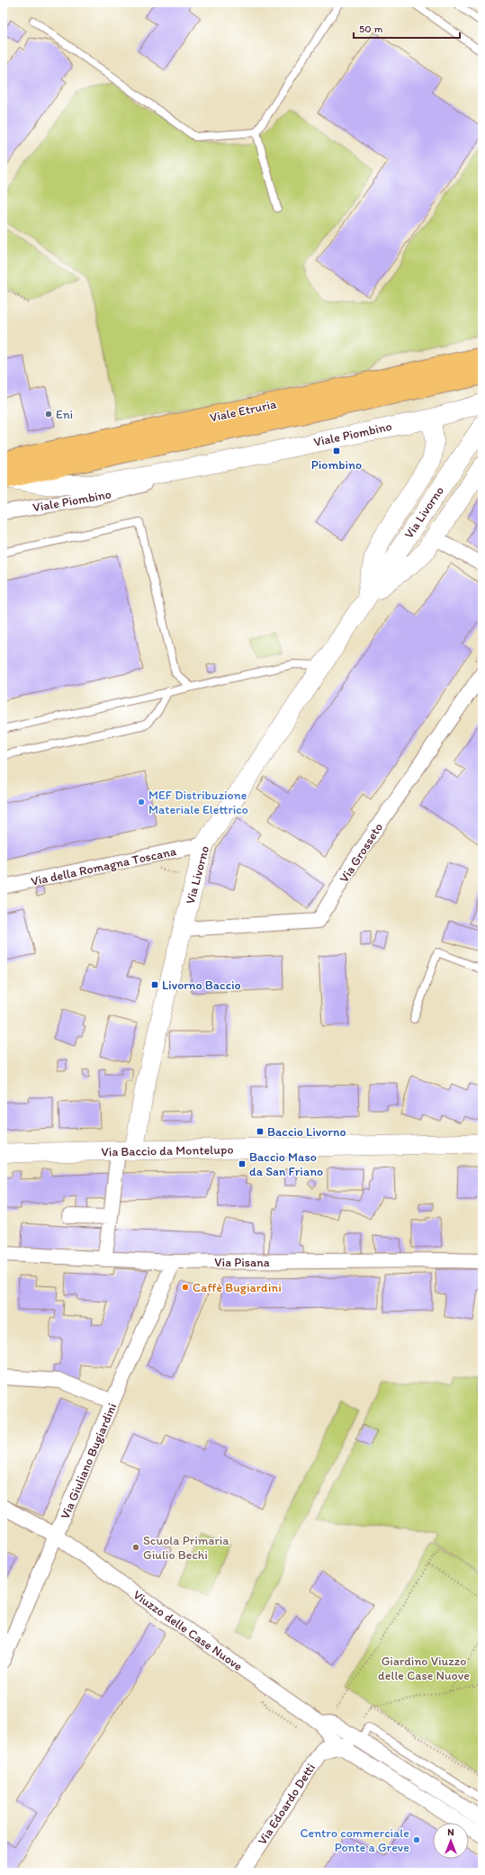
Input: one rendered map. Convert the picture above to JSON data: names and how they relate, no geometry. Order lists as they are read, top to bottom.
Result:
{
  "streets": {
    "main road": ["Viale Etruria"],
    "street": [
      "Viale Piombino",
      "Via Livorno",
      "Via Grosseto",
      "Via della Romagna Toscana",
      "Via Baccio da Montelupo",
      "Via Pisana",
      "Via Giuliano Bugiardini",
      "Viuzzo delle Case Nuove",
      "Via Edoardo Detti"
    ]
  },
  "crossings": [
    ["Viale Etruria", "Viale Piombino"],
    ["Viale Piombino", "Via Livorno"],
    ["Via Livorno", "Via Grosseto"],
    ["Via Livorno", "Via della Romagna Toscana"],
    ["Via Livorno", "Via Baccio da Montelupo"],
    ["Via Pisana", "Via Giuliano Bugiardini"],
    ["Via Giuliano Bugiardini", "Viuzzo delle Case Nuove"],
    ["Viuzzo delle Case Nuove", "Via Edoardo Detti"]
  ],
  "parks": ["Giardino Viuzzo delle Case Nuove"],
  "places": {
    "other": [
      "Eni",
      "MEF Distribuzione Materiale Elettrico",
      "Caffè Bugiardini",
      "Scuola Primaria Giulio Bechi",
      "Centro commerciale Ponte a Greve"
    ],
    "transit": [
      "Piombino",
      "Livorno Baccio",
      "Baccio Livorno",
      "Baccio Maso da San Friano"
    ]
  },
  "scale_bar": "50 m",
  "north": "top"
}
